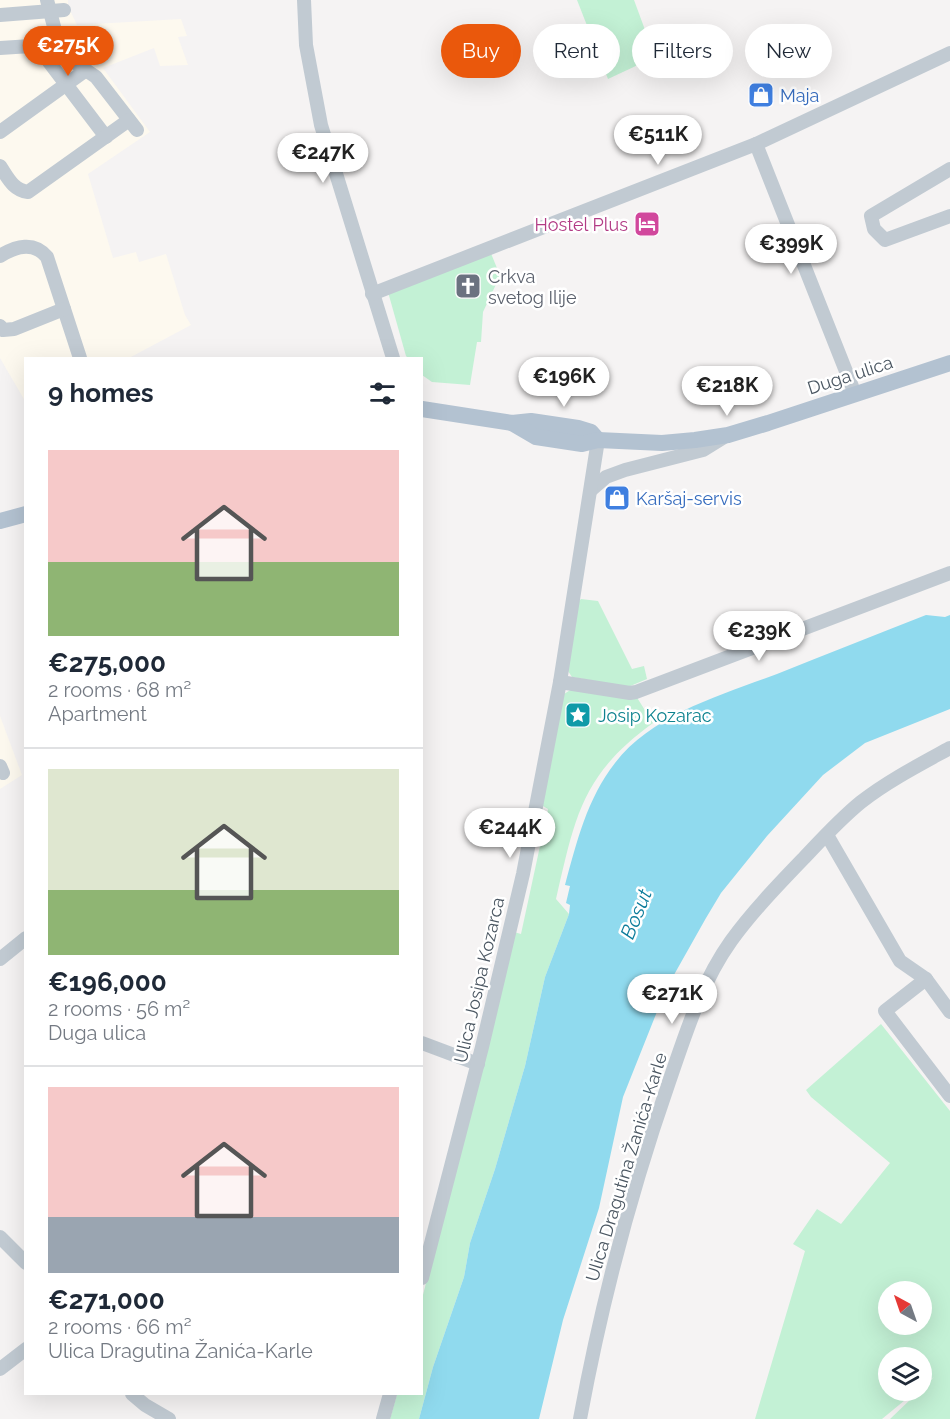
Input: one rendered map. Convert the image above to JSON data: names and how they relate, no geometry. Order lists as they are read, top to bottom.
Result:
{
  "streets": {
    "main road": ["Duga ulica"],
    "street": ["Ulica Josipa Kozarca", "Ulica Dragutina Žanića-Karle"]
  },
  "crossings": [
    ["Duga ulica", "Ulica Josipa Kozarca"]
  ],
  "water": ["Bosut"],
  "places": {
    "shop": ["Maja", "Karšaj-servis"],
    "hotel": ["Hostel Plus"],
    "church": ["Crkva svetog Ilije"],
    "place": ["Josip Kozarac"]
  },
  "north": "top left",
  "page": {
    "chip": [
      "Buy",
      "Rent",
      "Filters",
      "New"
    ],
    "price": [
      "€275K",
      "€511K",
      "€247K",
      "€399K",
      "€196K",
      "€218K",
      "€239K",
      "€244K",
      "€271K"
    ],
    "heading": "9 homes",
    "list": [
      {
        "name": "€275,000",
        "note": "2 rooms · 68 m² · Apartment"
      },
      {
        "name": "€196,000",
        "note": "2 rooms · 56 m² · Duga ulica"
      },
      {
        "name": "€271,000",
        "note": "2 rooms · 66 m² · Ulica Dragutina Žanića-Karle"
      }
    ]
  }
}
